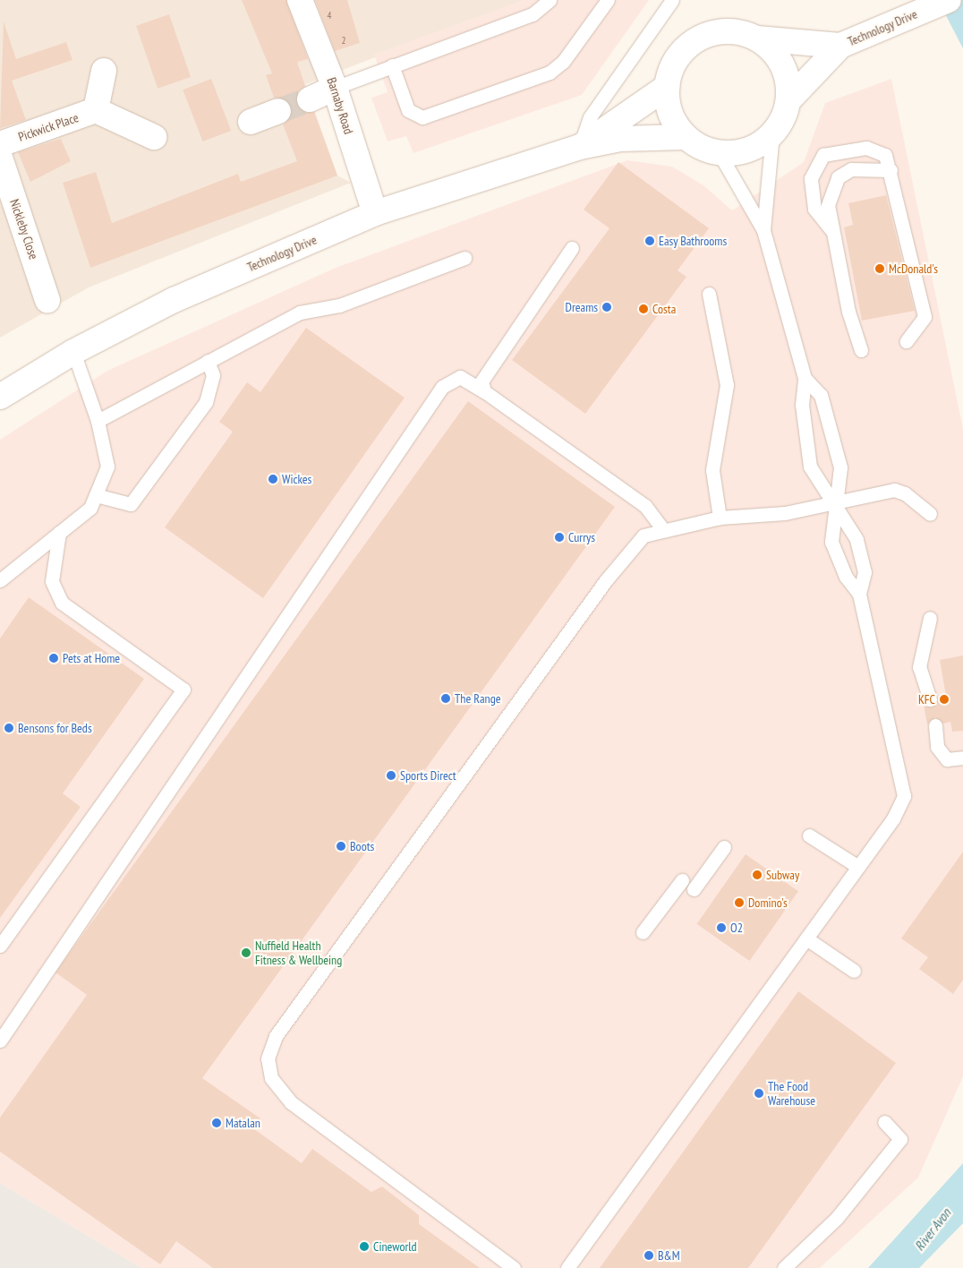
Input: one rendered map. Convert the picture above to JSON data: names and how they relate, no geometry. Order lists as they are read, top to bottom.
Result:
{
  "streets": {
    "street": [
      "Technology Drive",
      "Barnaby Road",
      "Pickwick Place",
      "Nickleby Close"
    ]
  },
  "crossings": [
    ["Technology Drive", "Barnaby Road"]
  ],
  "water": ["River Avon"],
  "places": [
    "Easy Bathrooms",
    "McDonald's",
    "Dreams",
    "Costa",
    "Wickes",
    "Currys",
    "Pets at Home",
    "The Range",
    "KFC",
    "Bensons for Beds",
    "Sports Direct",
    "Boots",
    "Subway",
    "Domino's",
    "O2",
    "Nuffield Health Fitness & Wellbeing",
    "The Food Warehouse",
    "Matalan",
    "Cineworld",
    "B&M"
  ],
  "house_numbers": ["4", "2"]
}
